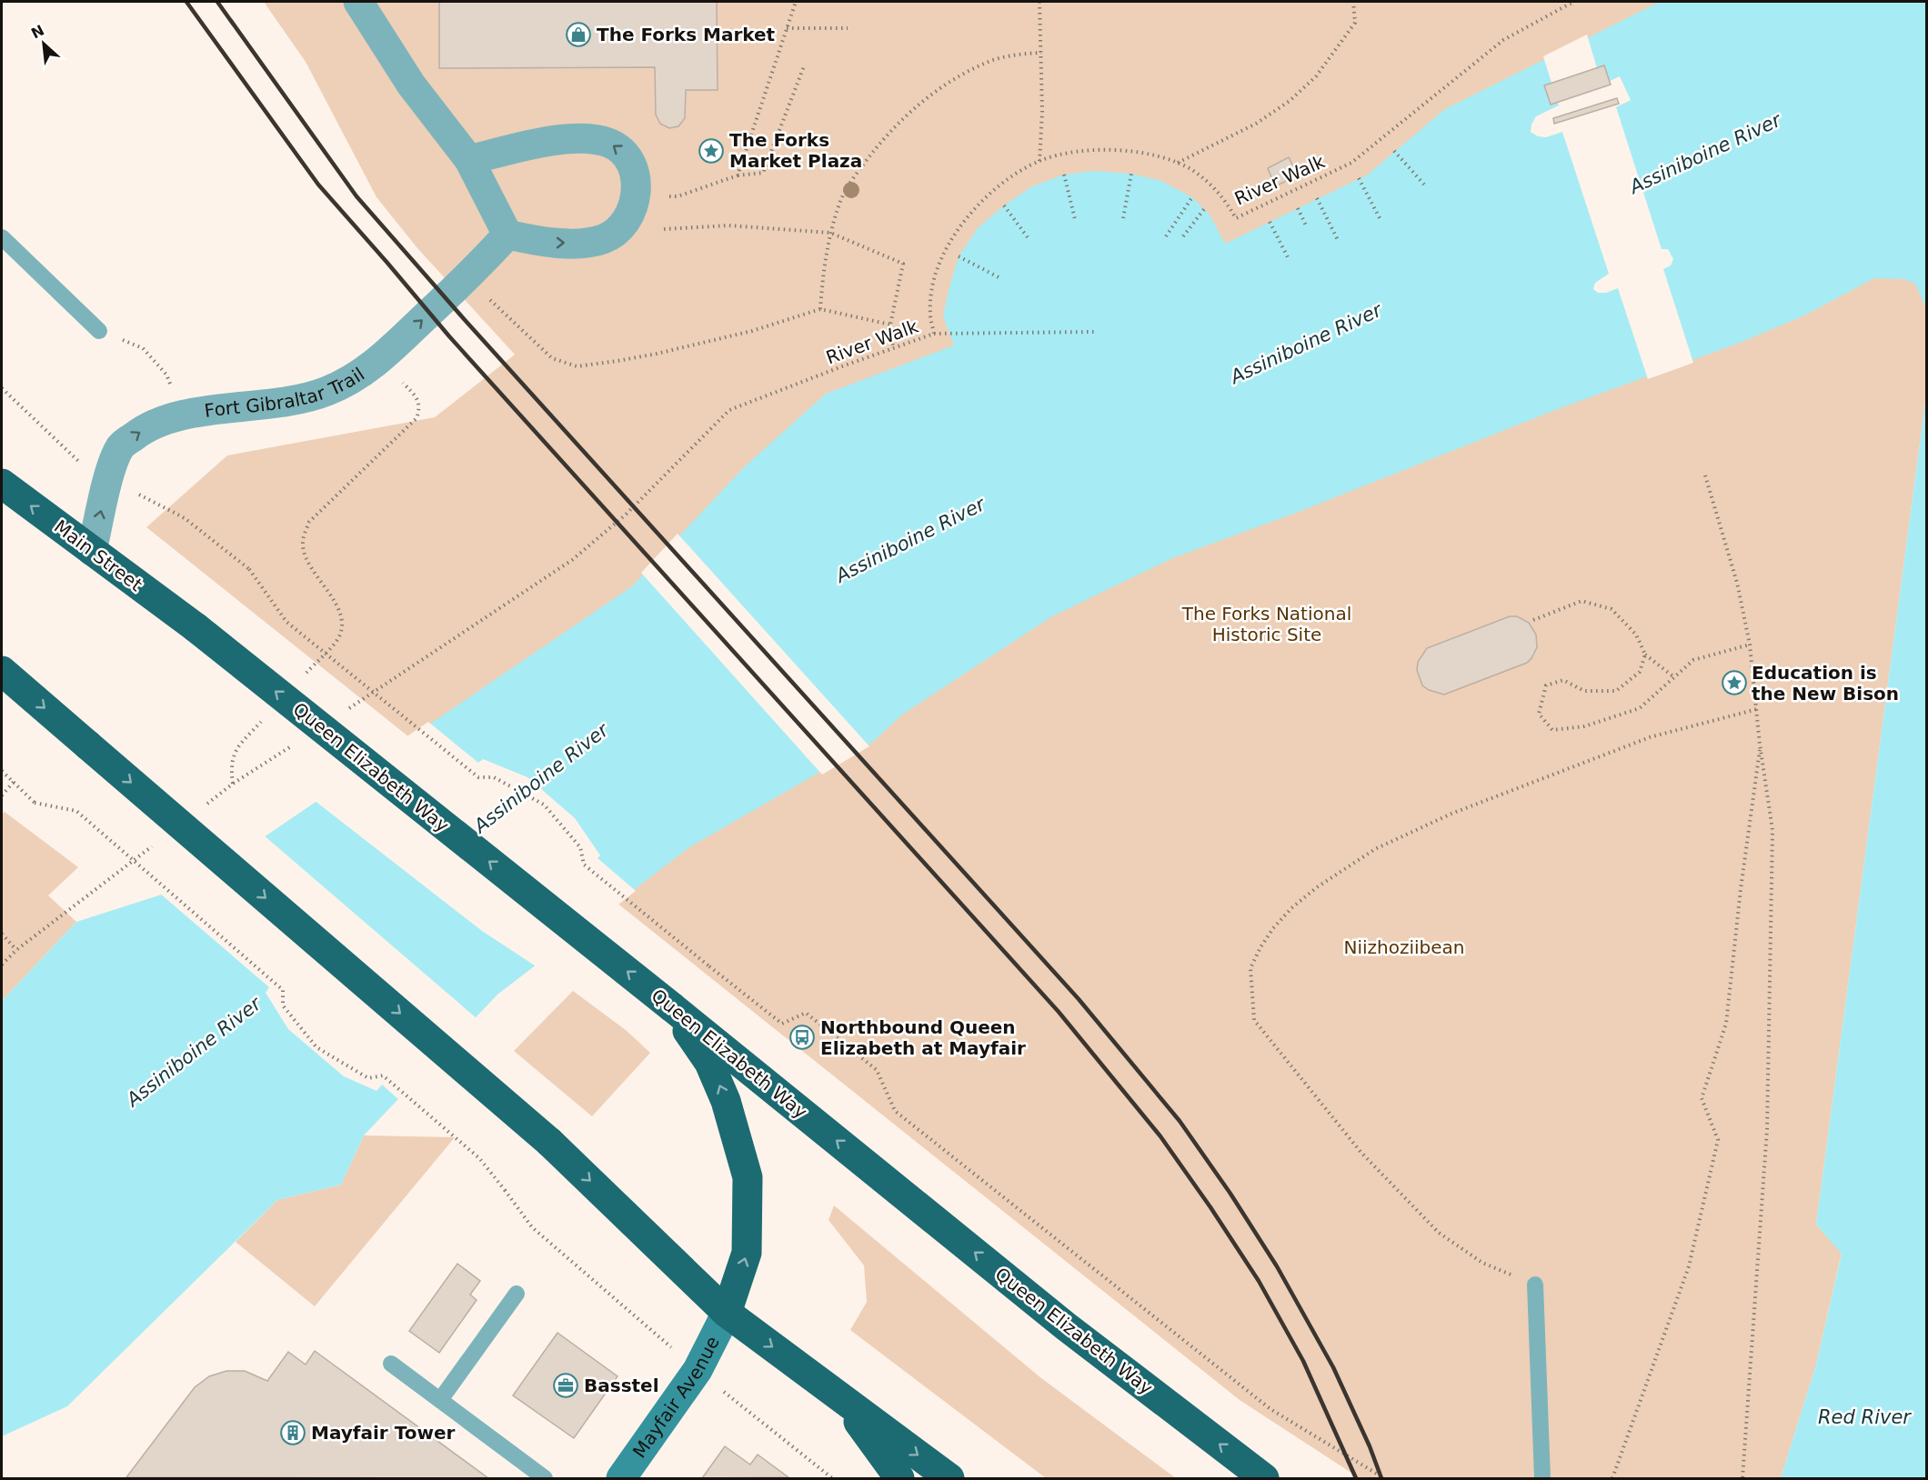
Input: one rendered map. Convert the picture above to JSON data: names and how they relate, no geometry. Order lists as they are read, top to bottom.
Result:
{
  "streets": {
    "highway": ["Main Street", "Queen Elizabeth Way"],
    "main road": ["Mayfair Avenue"],
    "street": ["Fort Gibraltar Trail"],
    "path": ["River Walk"]
  },
  "crossings": [
    ["Fort Gibraltar Trail", "Main Street"],
    ["Main Street", "Queen Elizabeth Way"]
  ],
  "one_way": ["Fort Gibraltar Trail", "Main Street"],
  "water": ["Assiniboine River", "Red River"],
  "parks": ["The Forks National Historic Site", "Niizhoziibean"],
  "places": {
    "shop": ["The Forks Market"],
    "place": ["The Forks Market Plaza", "Education is the New Bison"],
    "bus stop": ["Northbound Queen Elizabeth at Mayfair"],
    "office": ["Basstel"],
    "building": ["Mayfair Tower"]
  },
  "north": "top left"
}
